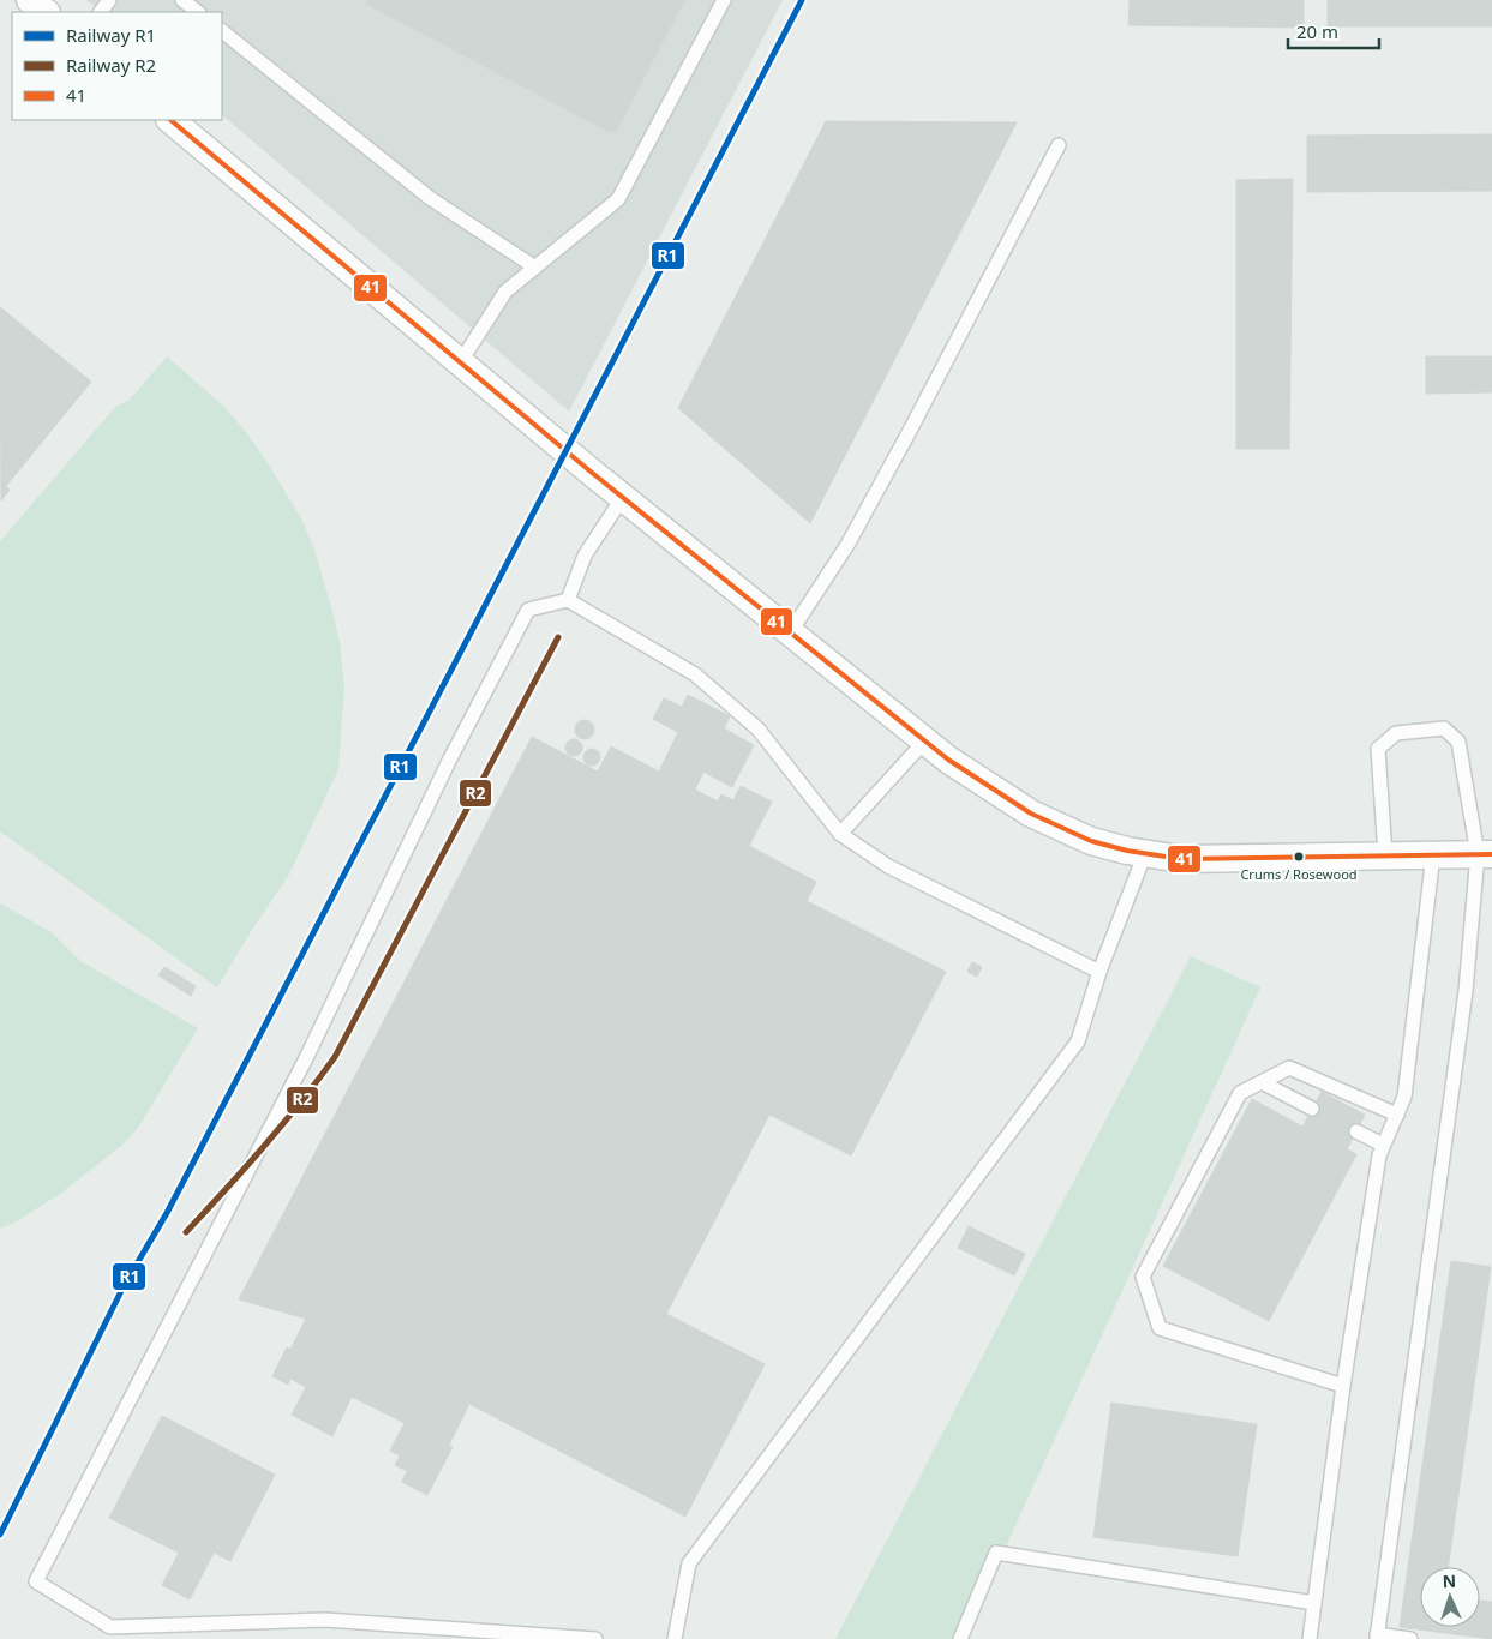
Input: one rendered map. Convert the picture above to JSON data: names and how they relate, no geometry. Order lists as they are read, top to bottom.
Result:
{
  "places": ["Crums / Rosewood"],
  "lines": ["rail line R1", "transit line 41", "rail line R2"],
  "legend": ["Railway R1", "Railway R2", "41"],
  "scale_bar": "20 m",
  "north": "top"
}
